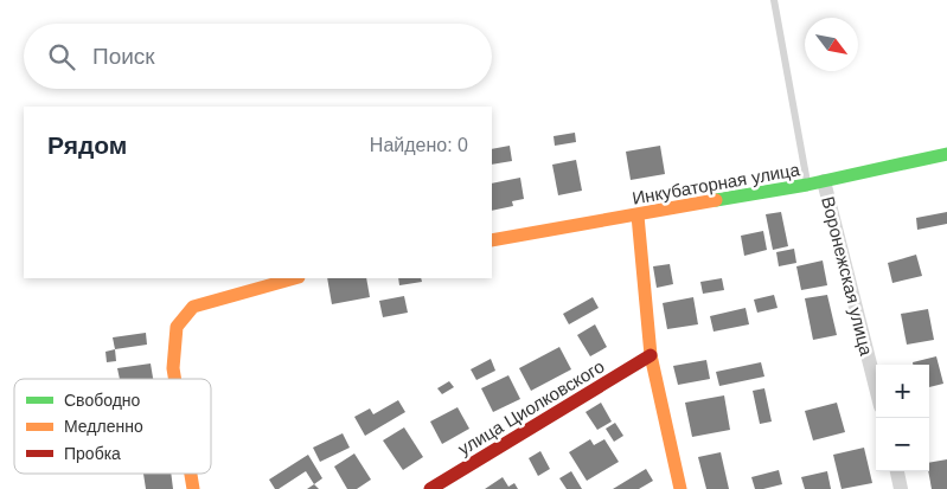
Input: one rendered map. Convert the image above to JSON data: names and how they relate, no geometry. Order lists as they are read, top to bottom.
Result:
{
  "streets": {
    "street": ["Инкубаторная улица", "Воронежская улица", "улица Циолковского"]
  },
  "crossings": [
    ["Инкубаторная улица", "Воронежская улица"]
  ],
  "legend": ["Свободно", "Медленно", "Пробка"],
  "north": "bottom right",
  "page": {
    "search": "Поиск",
    "heading": ["Рядом", "Найдено: 0"],
    "map_buttons": ["+", "−"]
  }
}
